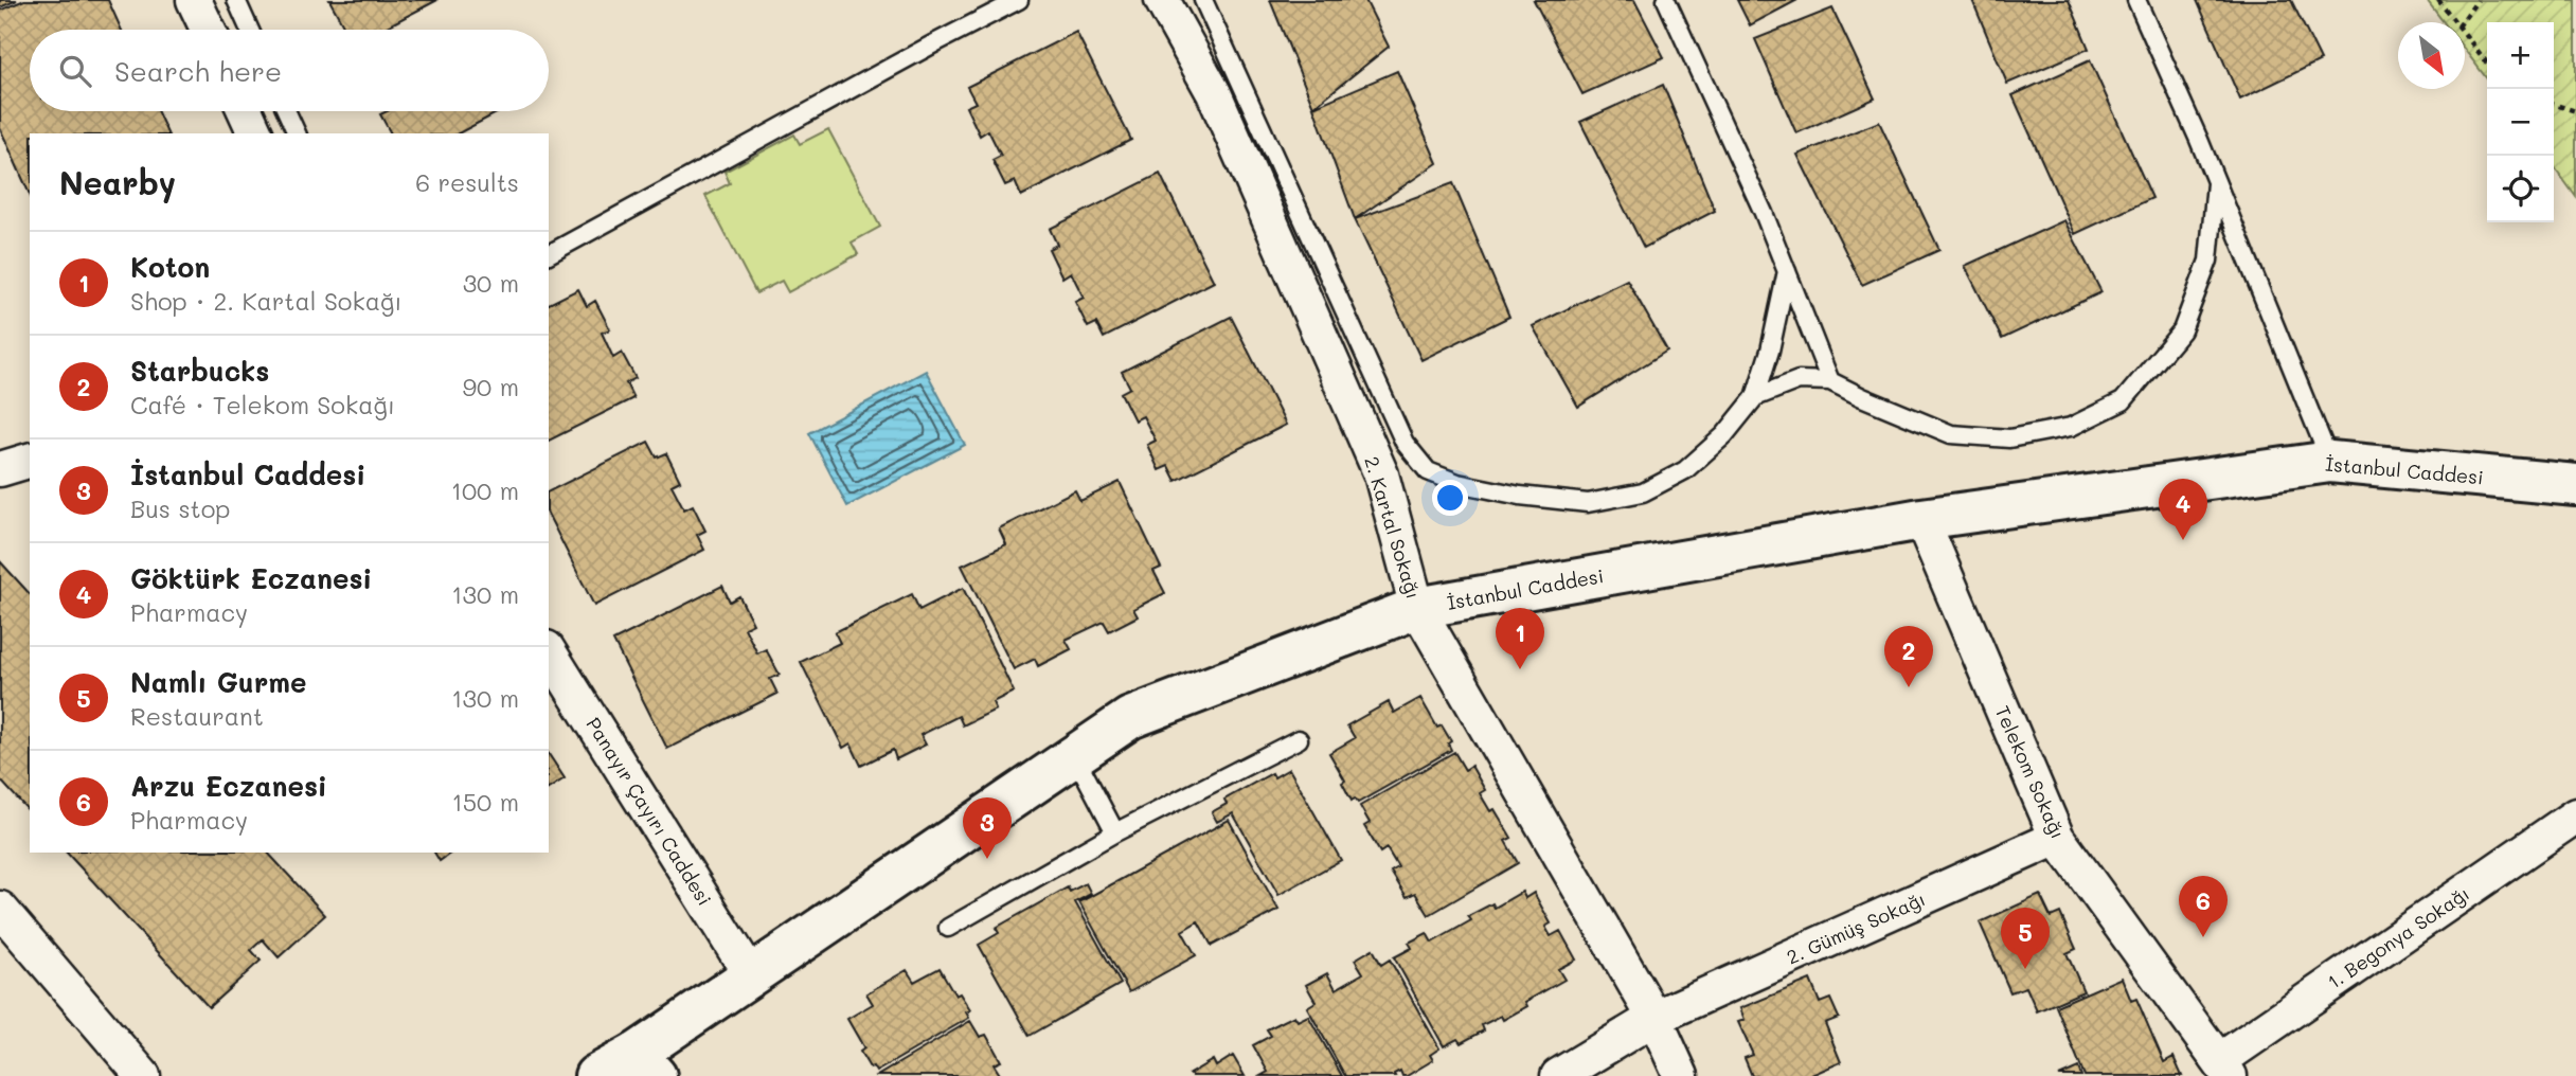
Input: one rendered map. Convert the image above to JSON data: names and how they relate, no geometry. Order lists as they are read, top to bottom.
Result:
{
  "streets": {
    "main road": ["İstanbul Caddesi"],
    "street": [
      "2. Kartal Sokağı",
      "Telekom Sokağı",
      "Panayır Çayırı Caddesi",
      "2. Gümüş Sokağı",
      "1. Begonya Sokağı"
    ]
  },
  "crossings": [
    ["İstanbul Caddesi", "2. Kartal Sokağı"],
    ["İstanbul Caddesi", "Telekom Sokağı"],
    ["İstanbul Caddesi", "Panayır Çayırı Caddesi"],
    ["2. Kartal Sokağı", "2. Gümüş Sokağı"],
    ["Telekom Sokağı", "2. Gümüş Sokağı"],
    ["Telekom Sokağı", "1. Begonya Sokağı"]
  ],
  "north": "bottom right",
  "page": {
    "map_buttons": ["+", "−"],
    "search": "Search here",
    "heading": ["Nearby", "6 results"],
    "list": [
      {
        "mark": "1",
        "name": "Koton",
        "note": "Shop · 2. Kartal Sokağı",
        "value": "30 m"
      },
      {
        "mark": "2",
        "name": "Starbucks",
        "note": "Café · Telekom Sokağı",
        "value": "90 m"
      },
      {
        "mark": "3",
        "name": "İstanbul Caddesi",
        "note": "Bus stop",
        "value": "100 m"
      },
      {
        "mark": "4",
        "name": "Göktürk Eczanesi",
        "note": "Pharmacy",
        "value": "130 m"
      },
      {
        "mark": "5",
        "name": "Namlı Gurme",
        "note": "Restaurant",
        "value": "130 m"
      },
      {
        "mark": "6",
        "name": "Arzu Eczanesi",
        "note": "Pharmacy",
        "value": "150 m"
      }
    ],
    "pins": [
      "4",
      "1",
      "2",
      "3",
      "6",
      "5"
    ]
  }
}
